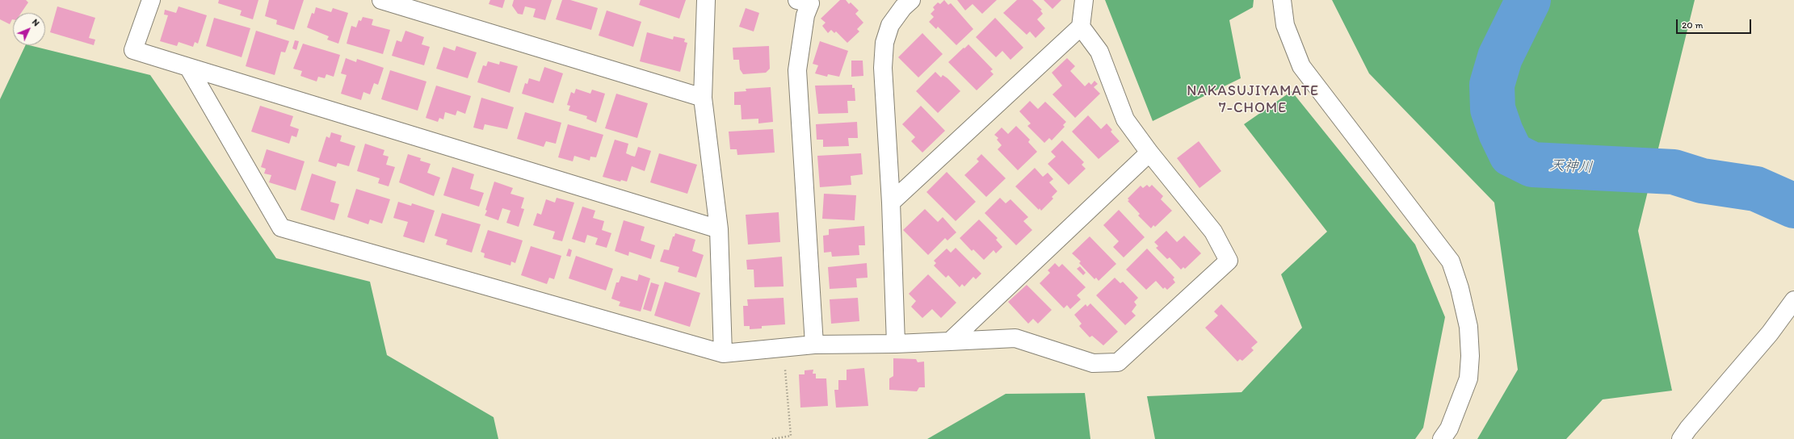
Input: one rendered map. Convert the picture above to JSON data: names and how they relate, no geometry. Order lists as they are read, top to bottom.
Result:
{
  "districts": ["NAKASUJIYAMATE 7-CHOME"],
  "water": ["天神川"],
  "scale_bar": "20 m",
  "north": "top right"
}
